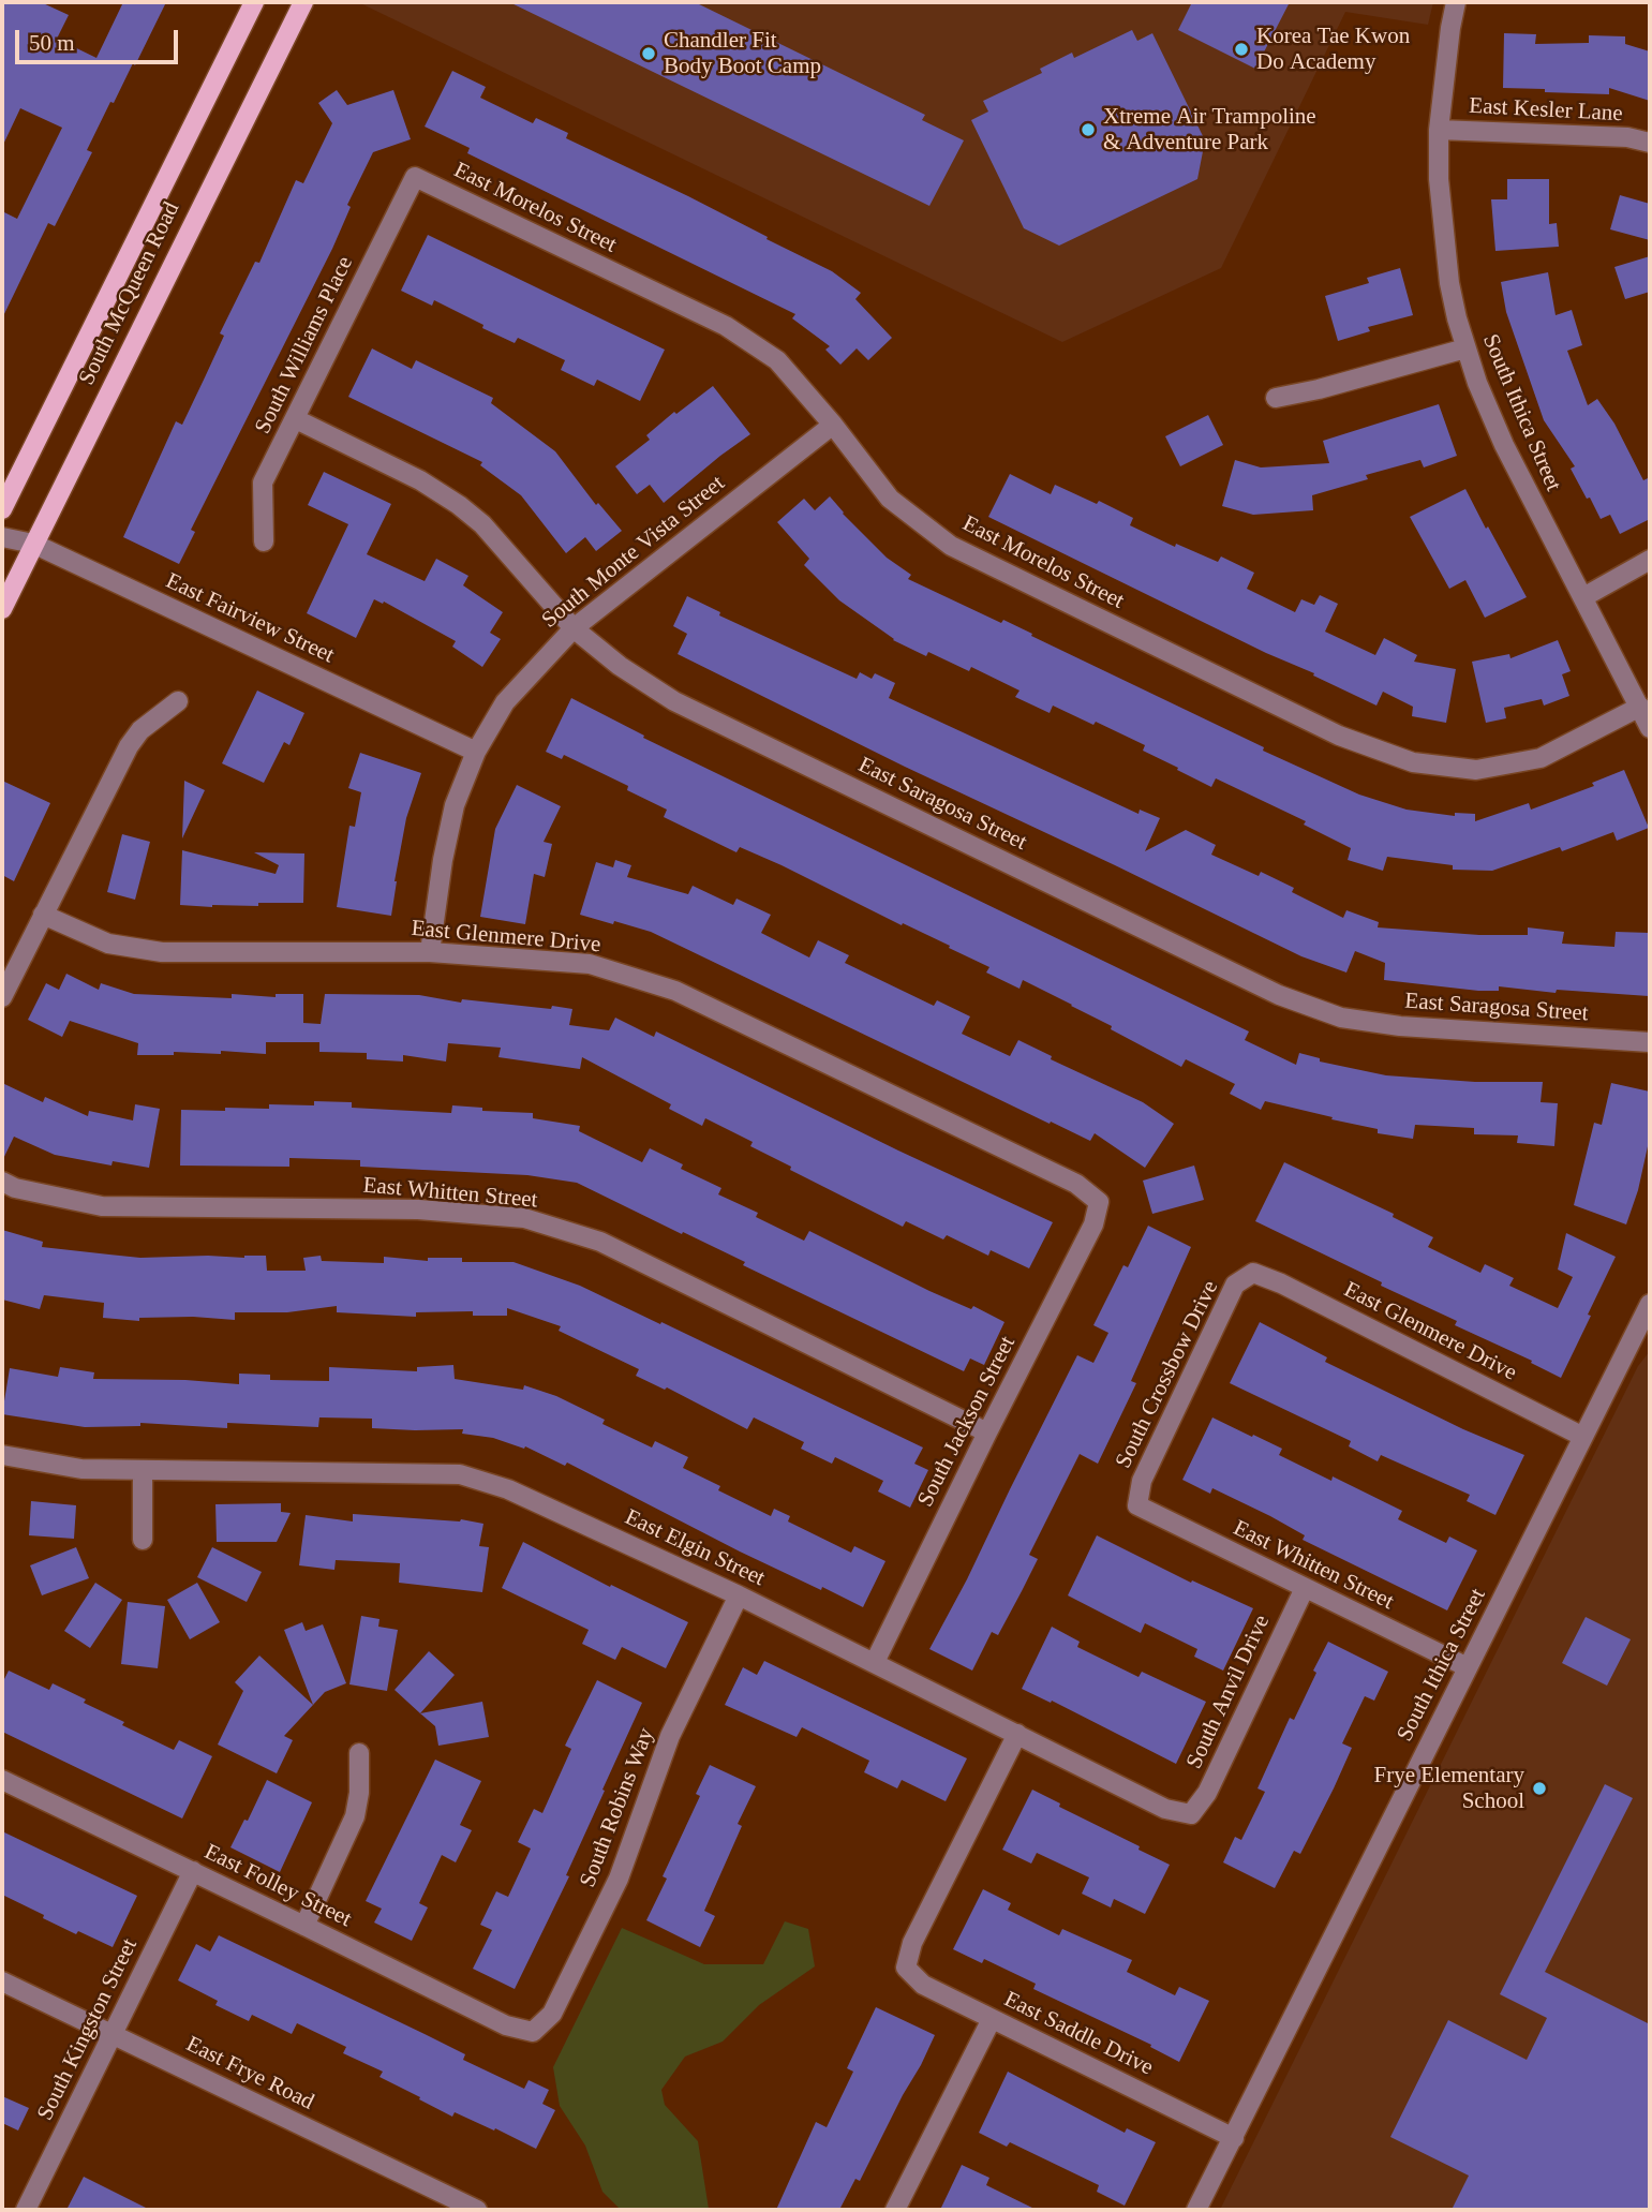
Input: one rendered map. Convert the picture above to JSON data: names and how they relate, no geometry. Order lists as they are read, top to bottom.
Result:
{
  "streets": {
    "main road": ["South McQueen Road"],
    "street": [
      "East Kesler Lane",
      "East Morelos Street",
      "South Williams Place",
      "South Ithica Street",
      "South Monte Vista Street",
      "East Fairview Street",
      "East Saragosa Street",
      "East Glenmere Drive",
      "East Whitten Street",
      "South Crossbow Drive",
      "South Jackson Street",
      "East Elgin Street",
      "South Anvil Drive",
      "South Robins Way",
      "East Folley Street",
      "South Kingston Street",
      "East Saddle Drive",
      "East Frye Road"
    ]
  },
  "crossings": [
    ["East Kesler Lane", "South Ithica Street"],
    ["East Morelos Street", "South Williams Place"],
    ["East Morelos Street", "South Ithica Street"],
    ["East Morelos Street", "South Monte Vista Street"],
    ["South McQueen Road", "East Fairview Street"],
    ["South Williams Place", "East Saragosa Street"],
    ["South Ithica Street", "East Glenmere Drive"],
    ["South Ithica Street", "East Whitten Street"],
    ["South Ithica Street", "East Saddle Drive"],
    ["South Monte Vista Street", "East Fairview Street"],
    ["South Monte Vista Street", "East Saragosa Street"],
    ["South Monte Vista Street", "East Glenmere Drive"],
    ["East Glenmere Drive", "South Crossbow Drive"],
    ["East Glenmere Drive", "South Jackson Street"],
    ["East Whitten Street", "South Crossbow Drive"],
    ["East Whitten Street", "South Jackson Street"],
    ["East Whitten Street", "South Anvil Drive"],
    ["South Jackson Street", "East Elgin Street"],
    ["East Elgin Street", "South Anvil Drive"],
    ["East Elgin Street", "South Robins Way"],
    ["East Elgin Street", "East Saddle Drive"],
    ["South Robins Way", "East Folley Street"],
    ["East Folley Street", "South Kingston Street"],
    ["South Kingston Street", "East Frye Road"]
  ],
  "places": [
    "Korea Tae Kwon Do Academy",
    "Chandler Fit Body Boot Camp",
    "Xtreme Air Trampoline & Adventure Park",
    "Frye Elementary School"
  ],
  "scale_bar": "50 m"
}
